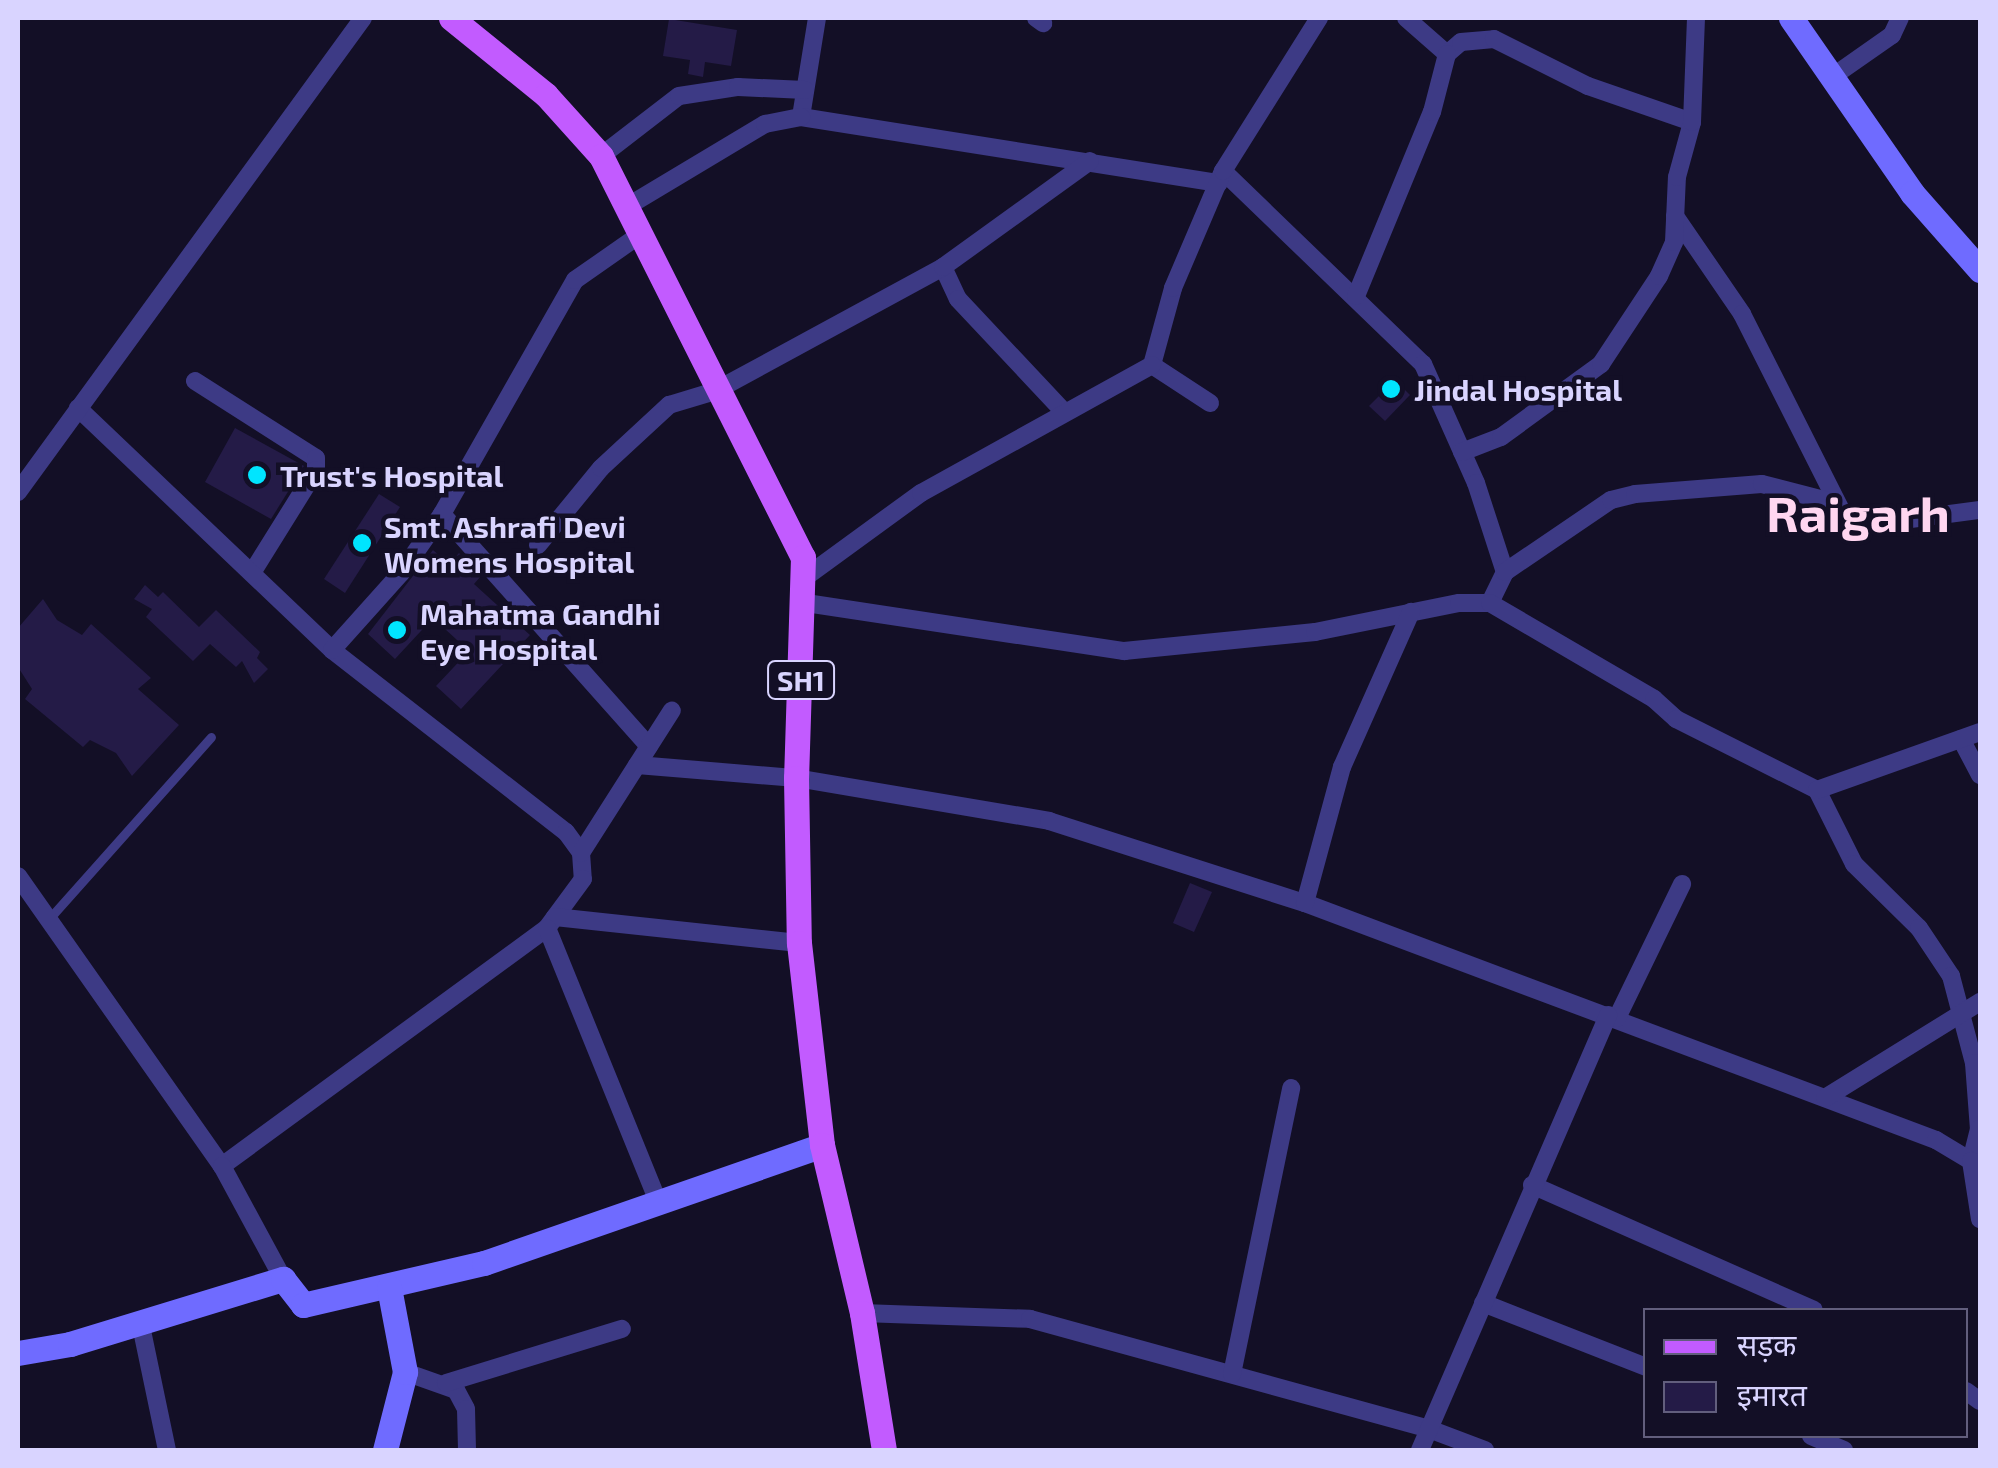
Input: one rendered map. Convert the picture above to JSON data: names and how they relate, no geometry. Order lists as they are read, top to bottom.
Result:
{
  "streets": {
    "main road": ["SH1"]
  },
  "districts": ["Raigarh"],
  "places": [
    "Jindal Hospital",
    "Trust's Hospital",
    "Smt. Ashrafi Devi Womens Hospital",
    "Mahatma Gandhi Eye Hospital"
  ],
  "legend": ["सड़क", "इमारत"]
}
